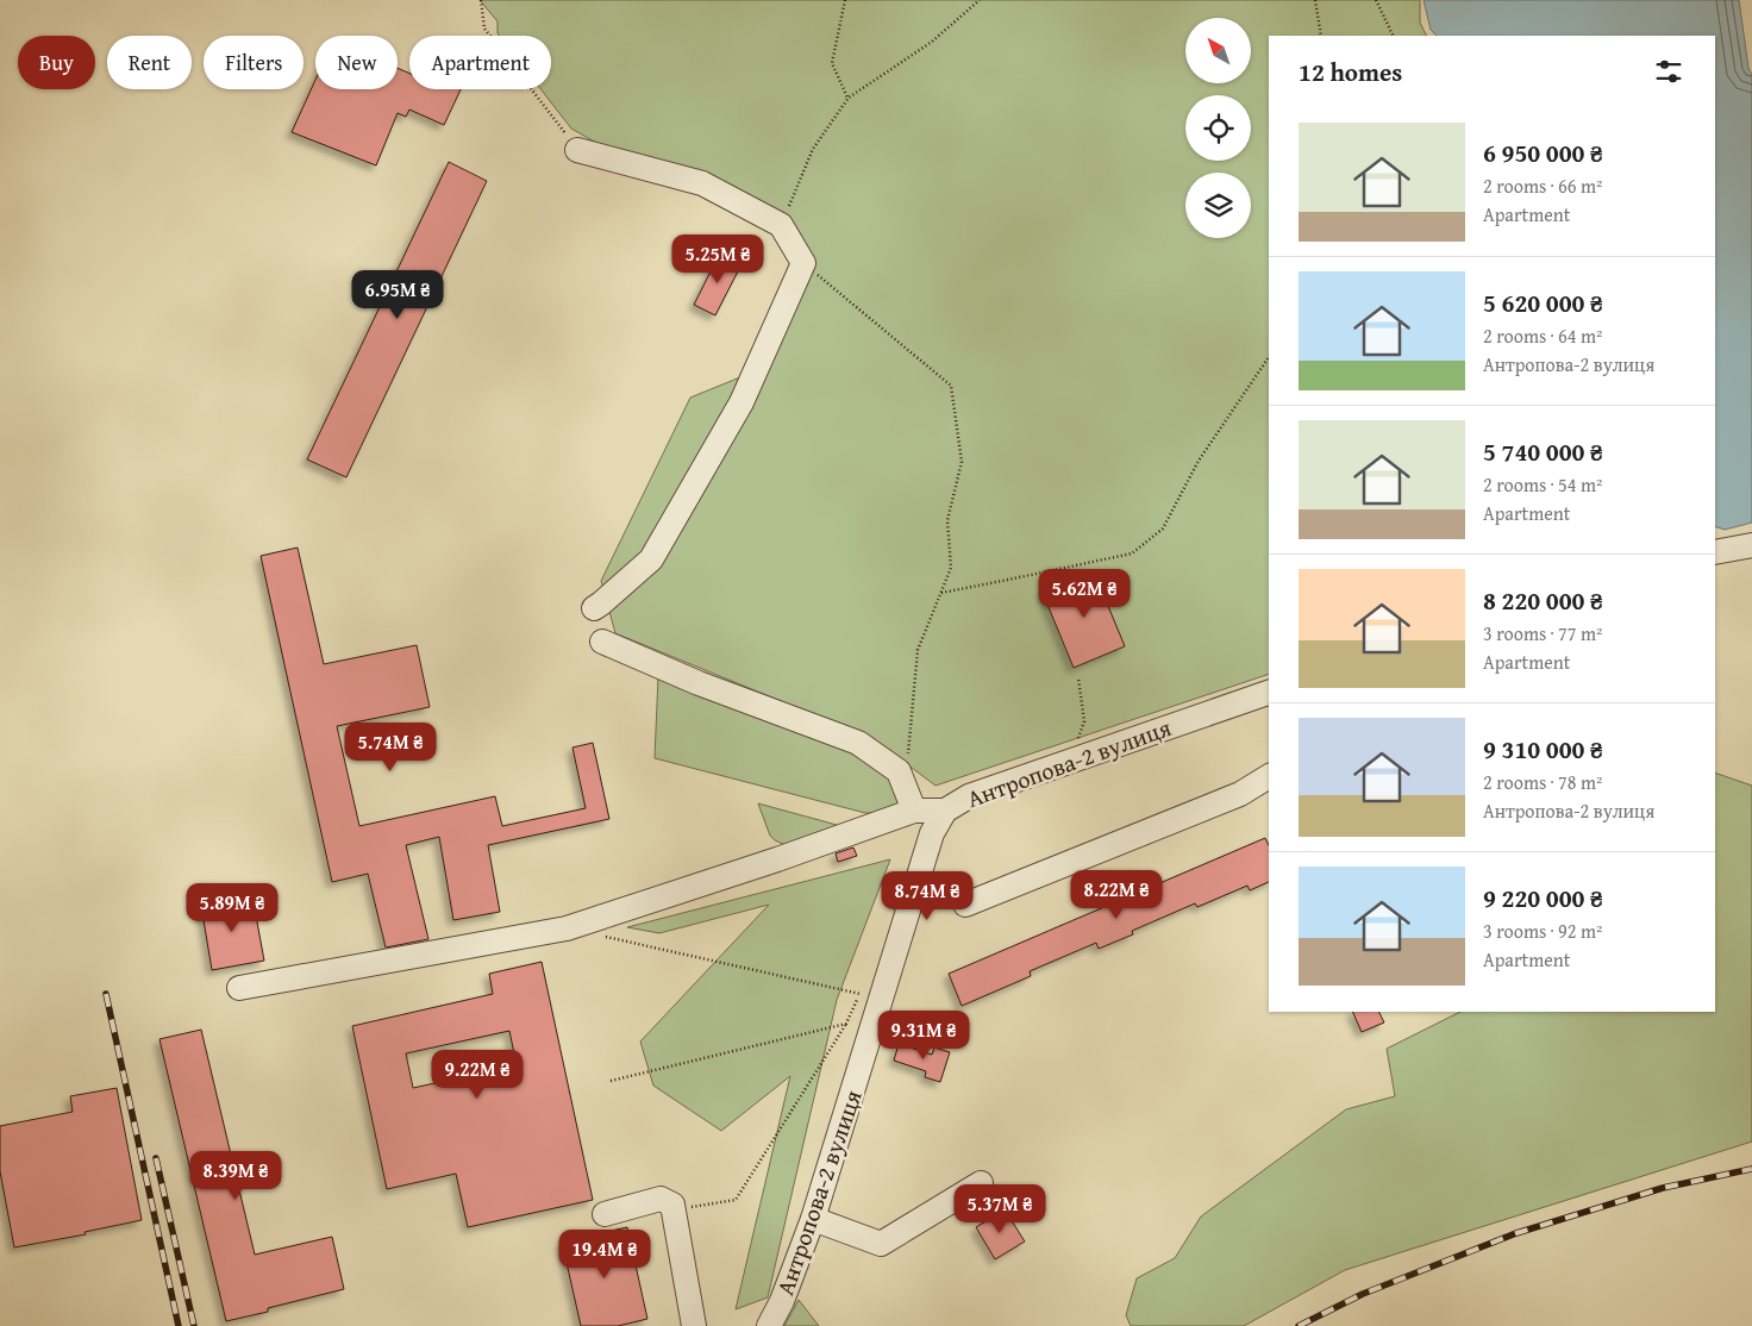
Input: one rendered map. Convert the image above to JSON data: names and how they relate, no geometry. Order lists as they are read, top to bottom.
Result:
{
  "streets": {
    "street": ["Антропова-2 вулиця"]
  },
  "north": "top left",
  "page": {
    "chip": [
      "Buy",
      "Rent",
      "Filters",
      "New",
      "Apartment"
    ],
    "heading": "12 homes",
    "list": [
      {
        "name": "6 950 000 ₴",
        "note": "2 rooms · 66 m² · Apartment"
      },
      {
        "name": "5 620 000 ₴",
        "note": "2 rooms · 64 m² · Антропова-2 вулиця"
      },
      {
        "name": "5 740 000 ₴",
        "note": "2 rooms · 54 m² · Apartment"
      },
      {
        "name": "8 220 000 ₴",
        "note": "3 rooms · 77 m² · Apartment"
      },
      {
        "name": "9 310 000 ₴",
        "note": "2 rooms · 78 m² · Антропова-2 вулиця"
      },
      {
        "name": "9 220 000 ₴",
        "note": "3 rooms · 92 m² · Apartment"
      }
    ],
    "price": [
      "5.25M ₴",
      "6.95M ₴",
      "5.62M ₴",
      "5.74M ₴",
      "8.22M ₴",
      "8.74M ₴",
      "5.89M ₴",
      "9.31M ₴",
      "9.22M ₴",
      "8.39M ₴",
      "5.37M ₴",
      "19.4M ₴"
    ]
  }
}
